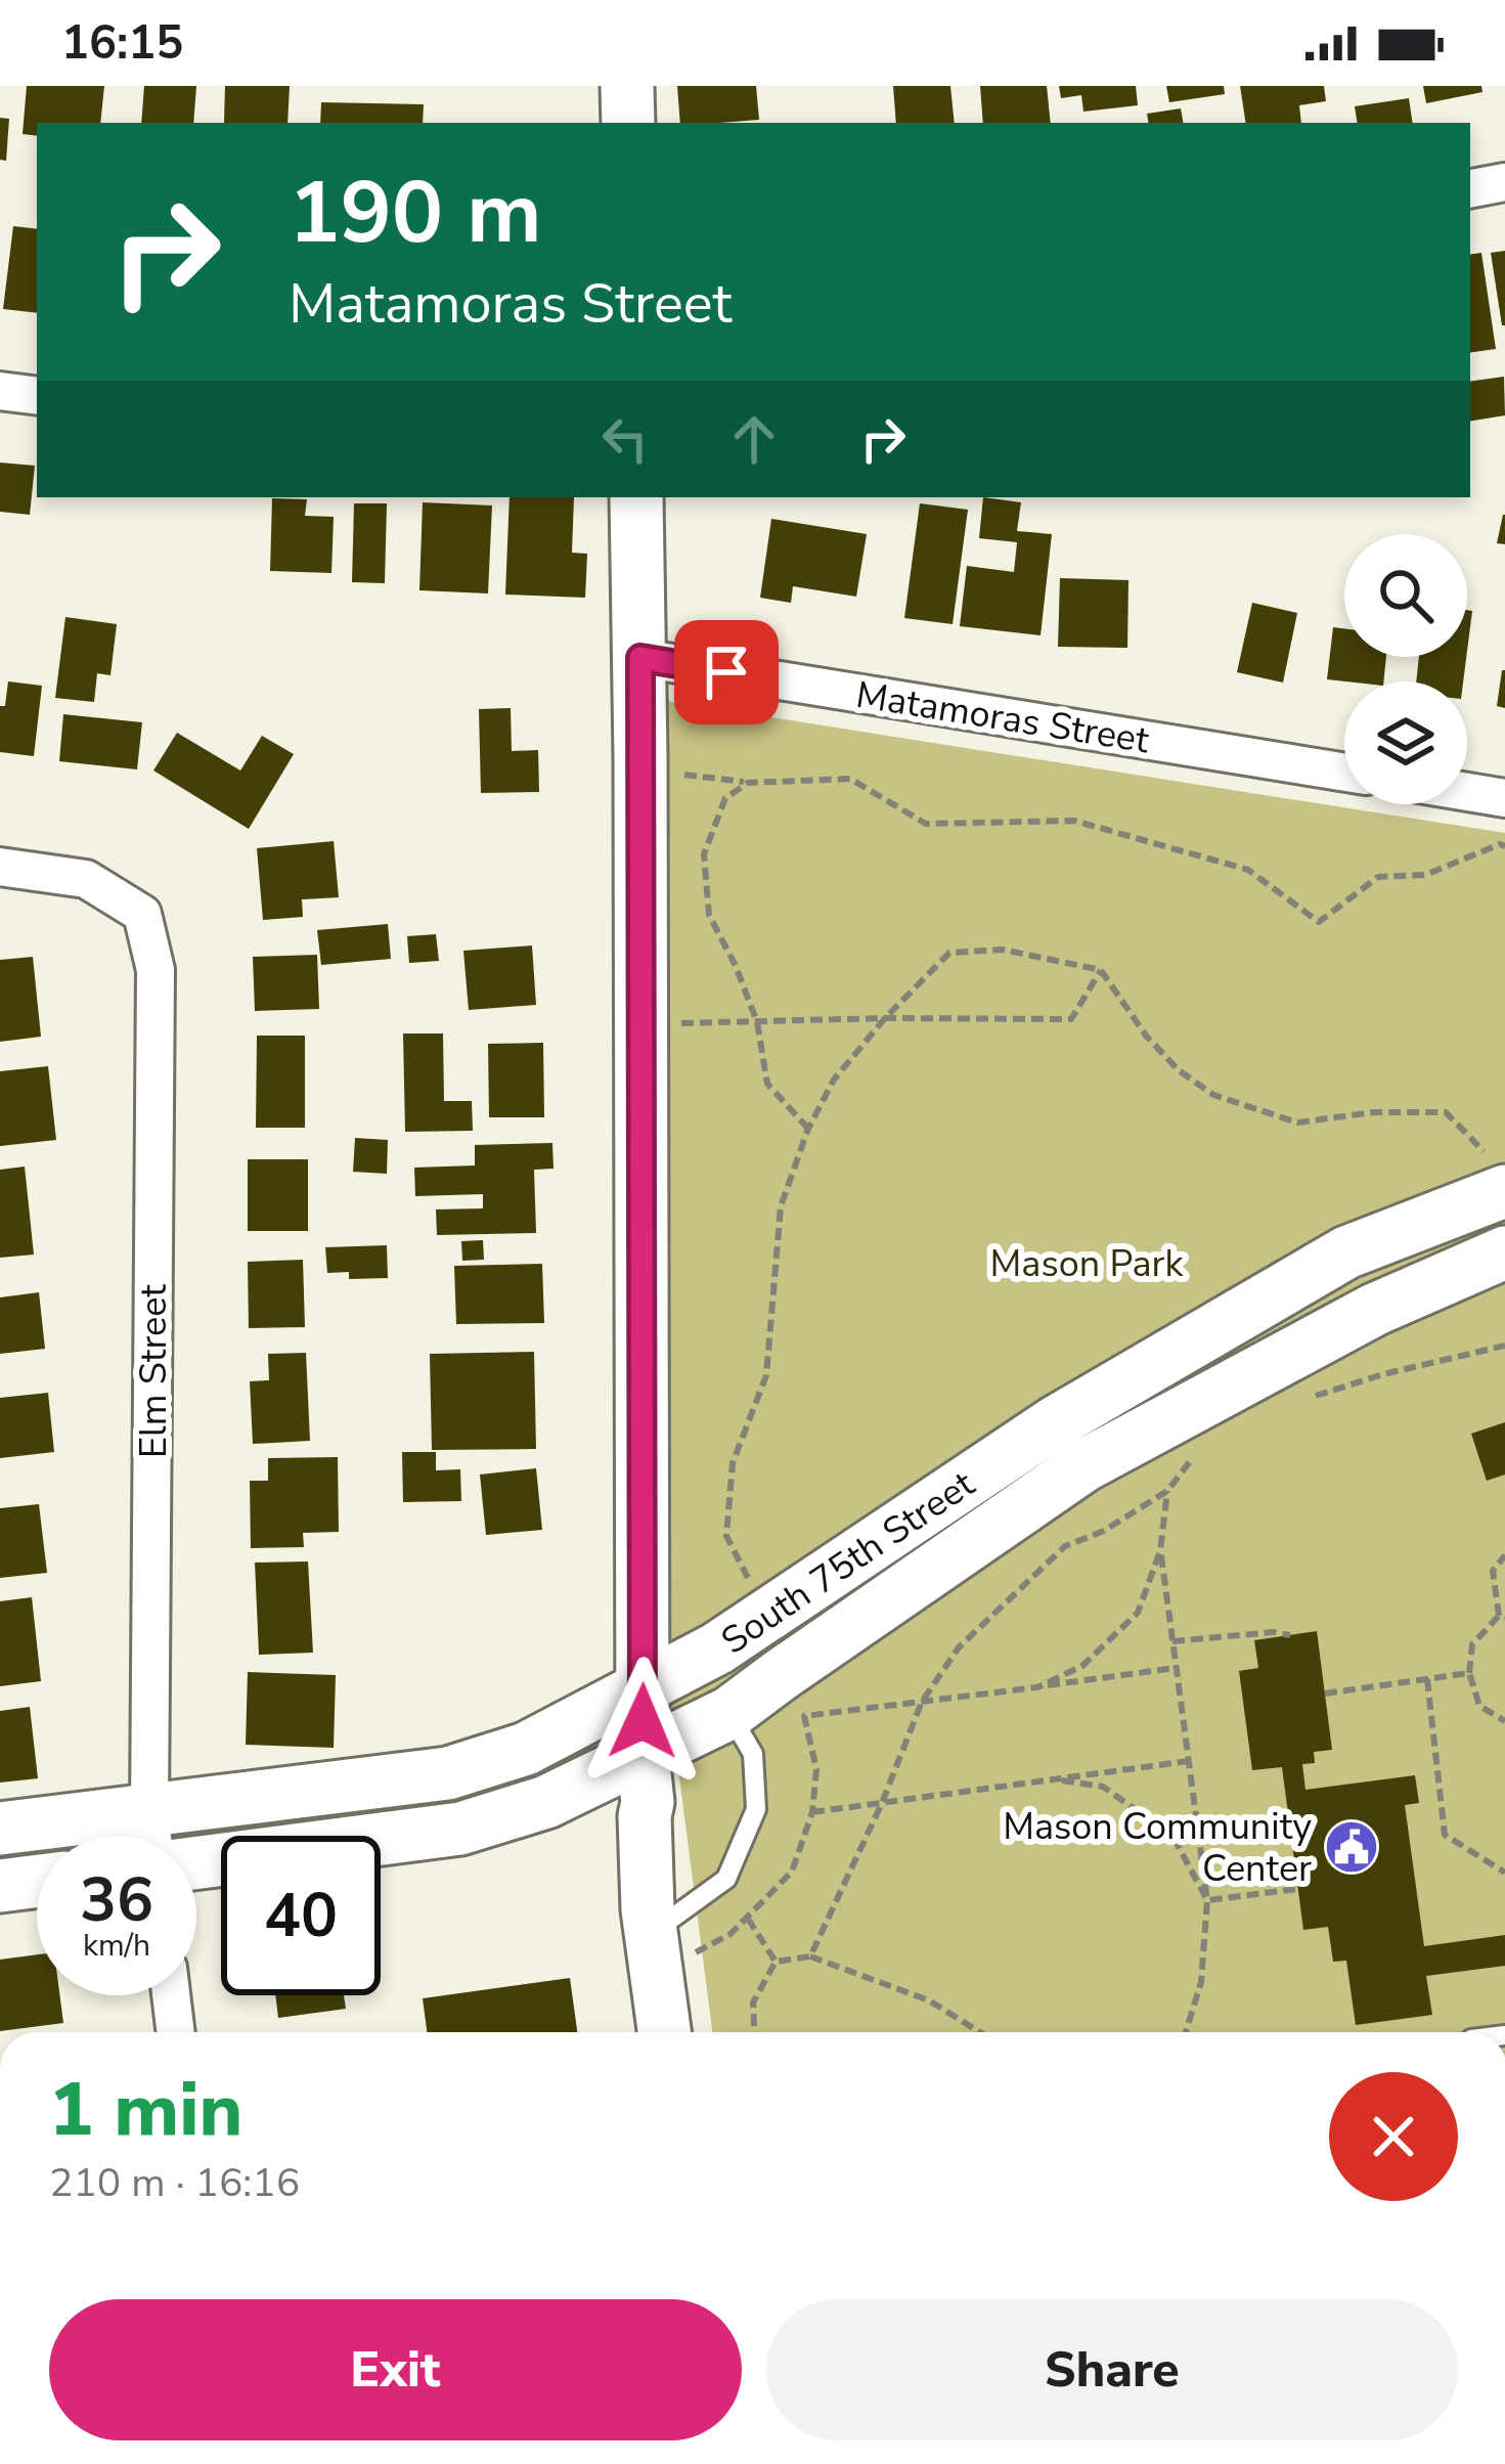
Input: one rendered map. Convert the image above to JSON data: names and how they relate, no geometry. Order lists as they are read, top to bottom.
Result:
{
  "streets": {
    "main road": ["South 75th Street"],
    "street": ["Matamoras Street", "Elm Street"]
  },
  "crossings": [
    ["Elm Street", "South 75th Street"]
  ],
  "parks": ["Mason Park"],
  "places": {
    "public building": ["Mason Community Center"]
  },
  "page": {
    "status": "16:15",
    "turn": ["190 m", "Matamoras Street"],
    "speed": "36 km/h",
    "limit": "40",
    "heading": ["1 min", "210 m · 16:16"],
    "buttons": ["Exit", "Share"]
  }
}
